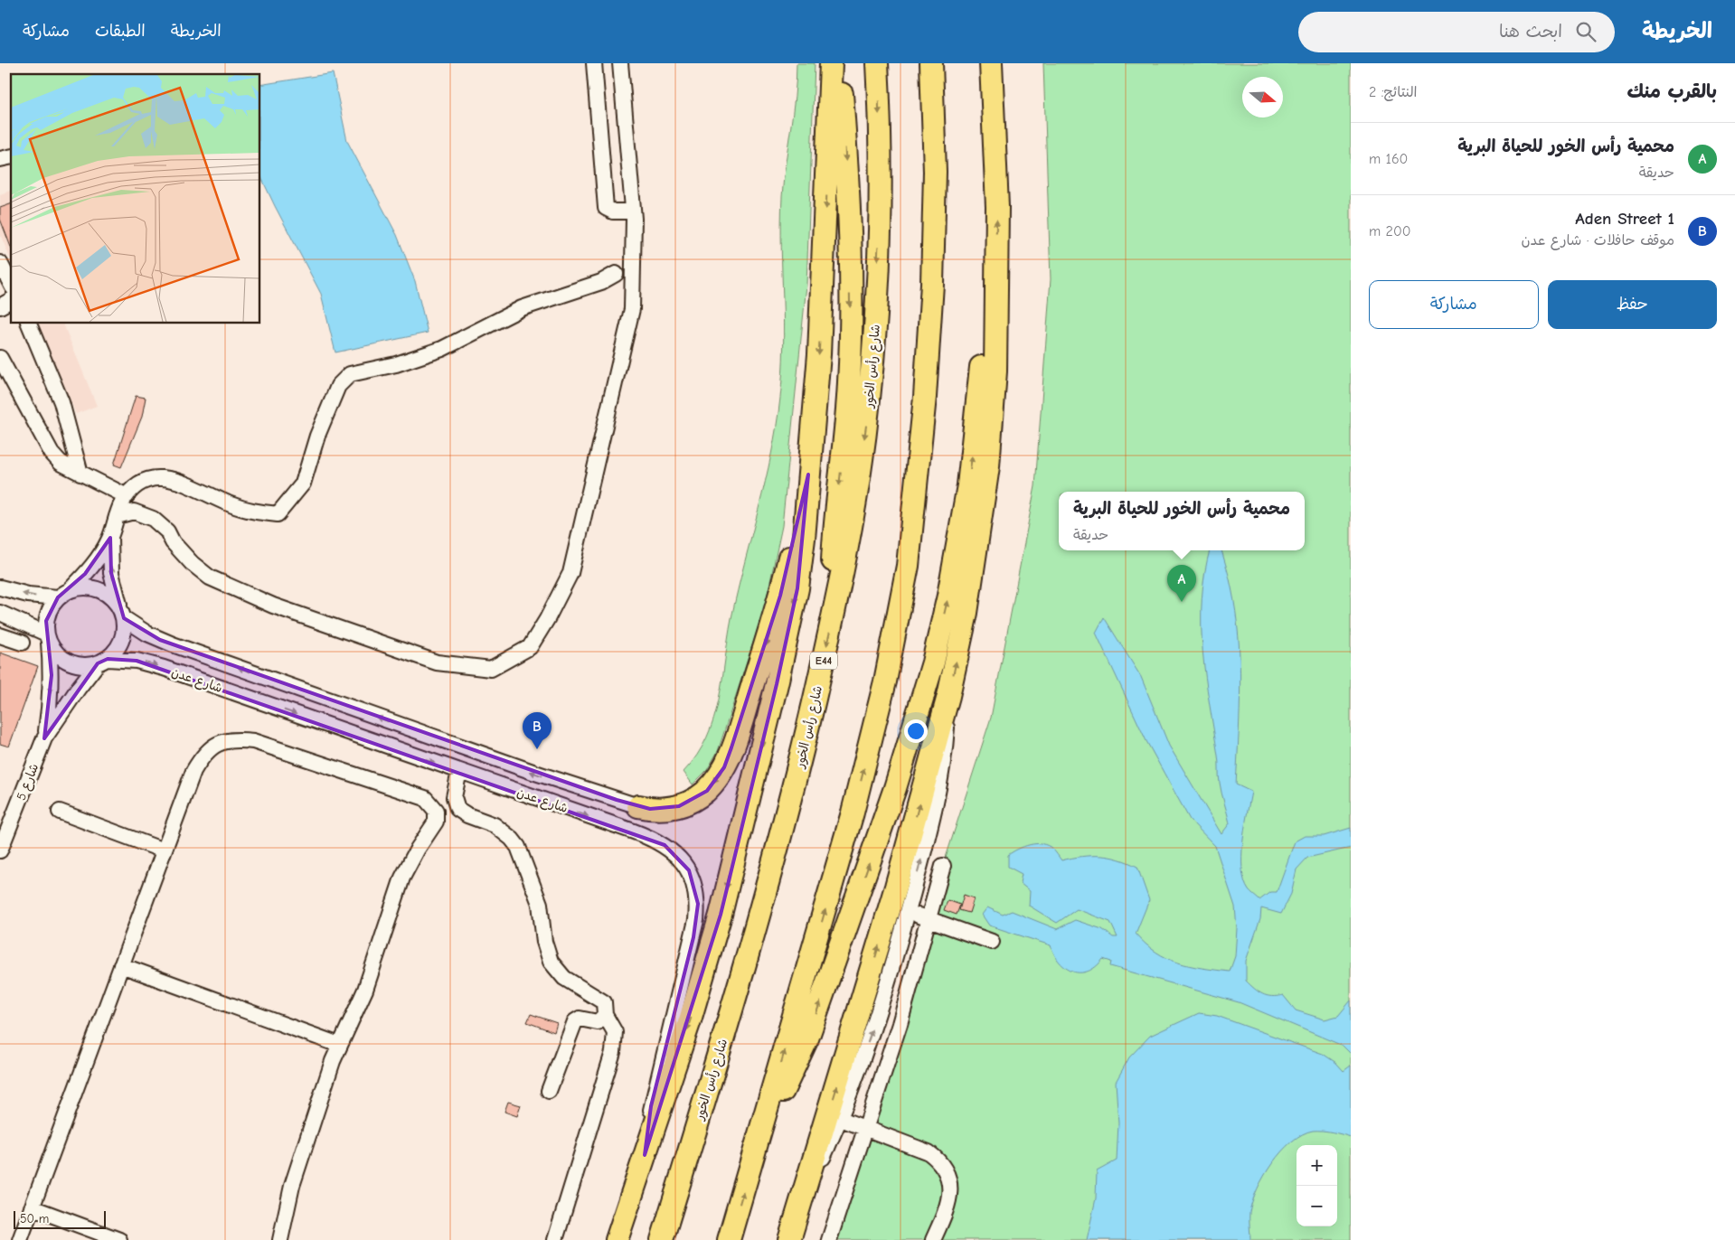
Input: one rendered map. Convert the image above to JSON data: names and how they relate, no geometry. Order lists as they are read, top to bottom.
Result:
{
  "streets": {
    "highway": ["شارع رأس الخور", "E44"],
    "street": ["شارع عدن", "شارع 5"]
  },
  "crossings": [
    ["شارع عدن", "شارع 5"]
  ],
  "scale_bar": "50 m",
  "north": "right",
  "page": {
    "header": "الخريطة",
    "search": "ابحث هنا",
    "nav": ["الخريطة", "الطبقات", "مشاركة"],
    "heading": ["بالقرب منك", "النتائج: 2"],
    "list": [
      {
        "mark": "A",
        "name": "محمية رأس الخور للحياة البرية",
        "note": "حديقة",
        "value": "160 m"
      },
      {
        "mark": "B",
        "name": "Aden Street 1",
        "note": "موقف حافلات · شارع عدن",
        "value": "200 m"
      }
    ],
    "buttons": ["حفظ", "مشاركة"],
    "popup": ["محمية رأس الخور للحياة البرية", "حديقة"],
    "pins": ["A", "B"],
    "map_buttons": ["+", "−"],
    "scale": "50 m"
  }
}
